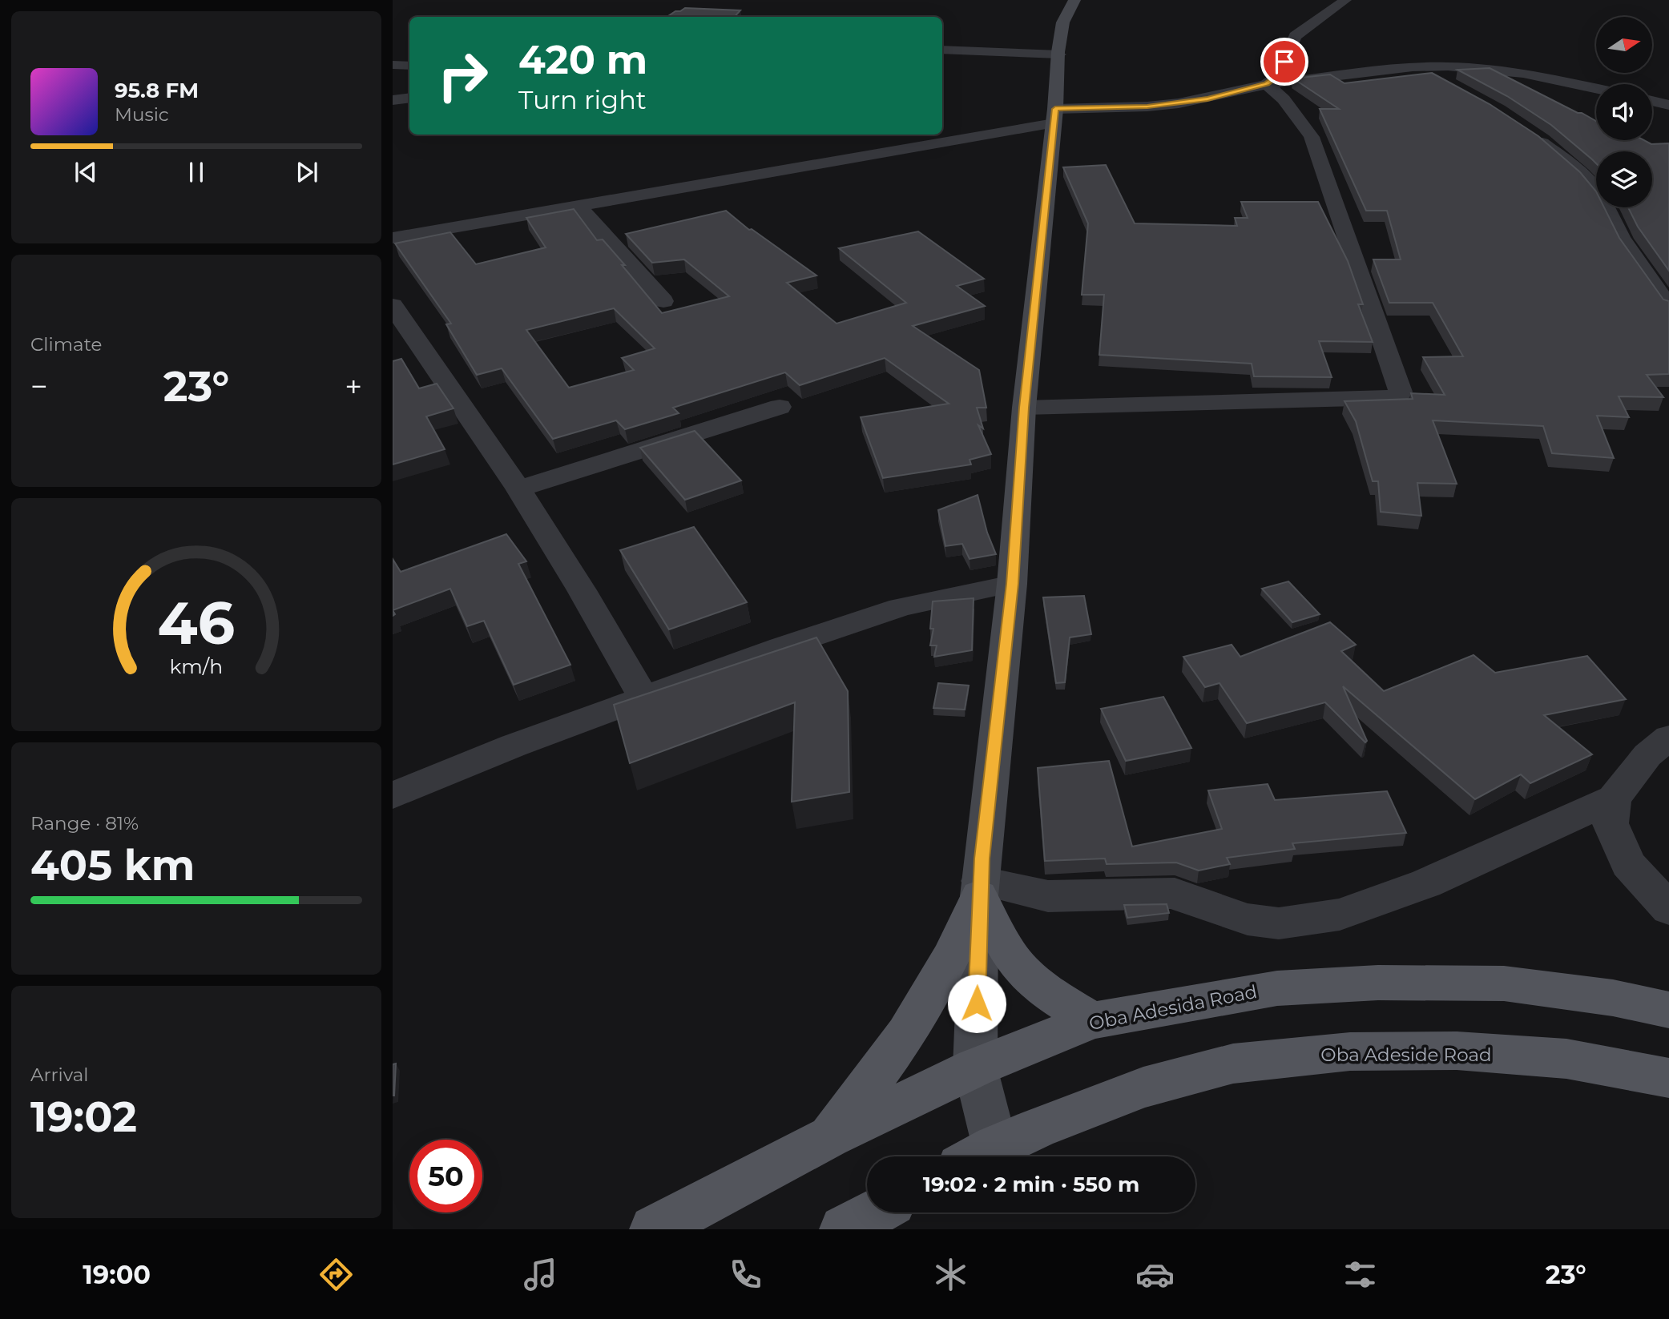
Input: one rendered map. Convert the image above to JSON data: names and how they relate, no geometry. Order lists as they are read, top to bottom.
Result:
{
  "streets": {
    "main road": ["Oba Adesida Road", "Oba Adeside Road"]
  },
  "north": "right",
  "page": {
    "turn": ["420 m", "Turn right"],
    "song": ["95.8 FM", "Music"],
    "tile": [
      "Climate",
      ["Range · 81%", "405 km"],
      ["Arrival", "19:02"]
    ],
    "heat": ["−", "23°", "+"],
    "limit": "50",
    "trip": "19:02 · 2 min · 550 m",
    "tabs": ["19:00", "23°"],
    "gauge": ["46", "km/h"]
  }
}
